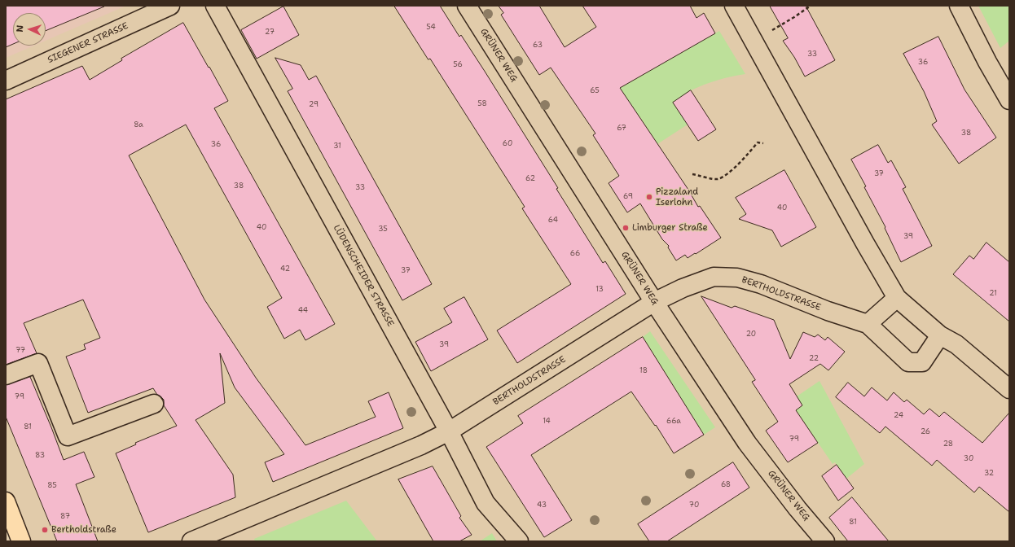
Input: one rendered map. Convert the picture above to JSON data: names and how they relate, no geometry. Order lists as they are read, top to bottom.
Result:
{
  "streets": {
    "street": [
      "SIEGENER STRASSE",
      "GRÜNER WEG",
      "LÜDENSCHEIDER STRASSE",
      "BERTHOLDSTRASSE"
    ]
  },
  "crossings": [
    ["GRÜNER WEG", "BERTHOLDSTRASSE"],
    ["LÜDENSCHEIDER STRASSE", "BERTHOLDSTRASSE"]
  ],
  "places": ["Pizzaland Iserlohn", "Limburger Straße", "Bertholdstraße"],
  "house_numbers": [
    "54",
    "27",
    "63",
    "33",
    "36",
    "56",
    "65",
    "58",
    "29",
    "8a",
    "67",
    "38",
    "60",
    "36",
    "31",
    "37",
    "62",
    "38",
    "33",
    "69",
    "40",
    "64",
    "40",
    "35",
    "39",
    "66",
    "42",
    "37",
    "13",
    "21",
    "44",
    "20",
    "39",
    "77",
    "22",
    "18",
    "79",
    "24",
    "14",
    "66a",
    "81",
    "26",
    "79",
    "28",
    "83",
    "30",
    "32",
    "68",
    "85",
    "43",
    "70",
    "87",
    "81"
  ],
  "north": "left"
}
